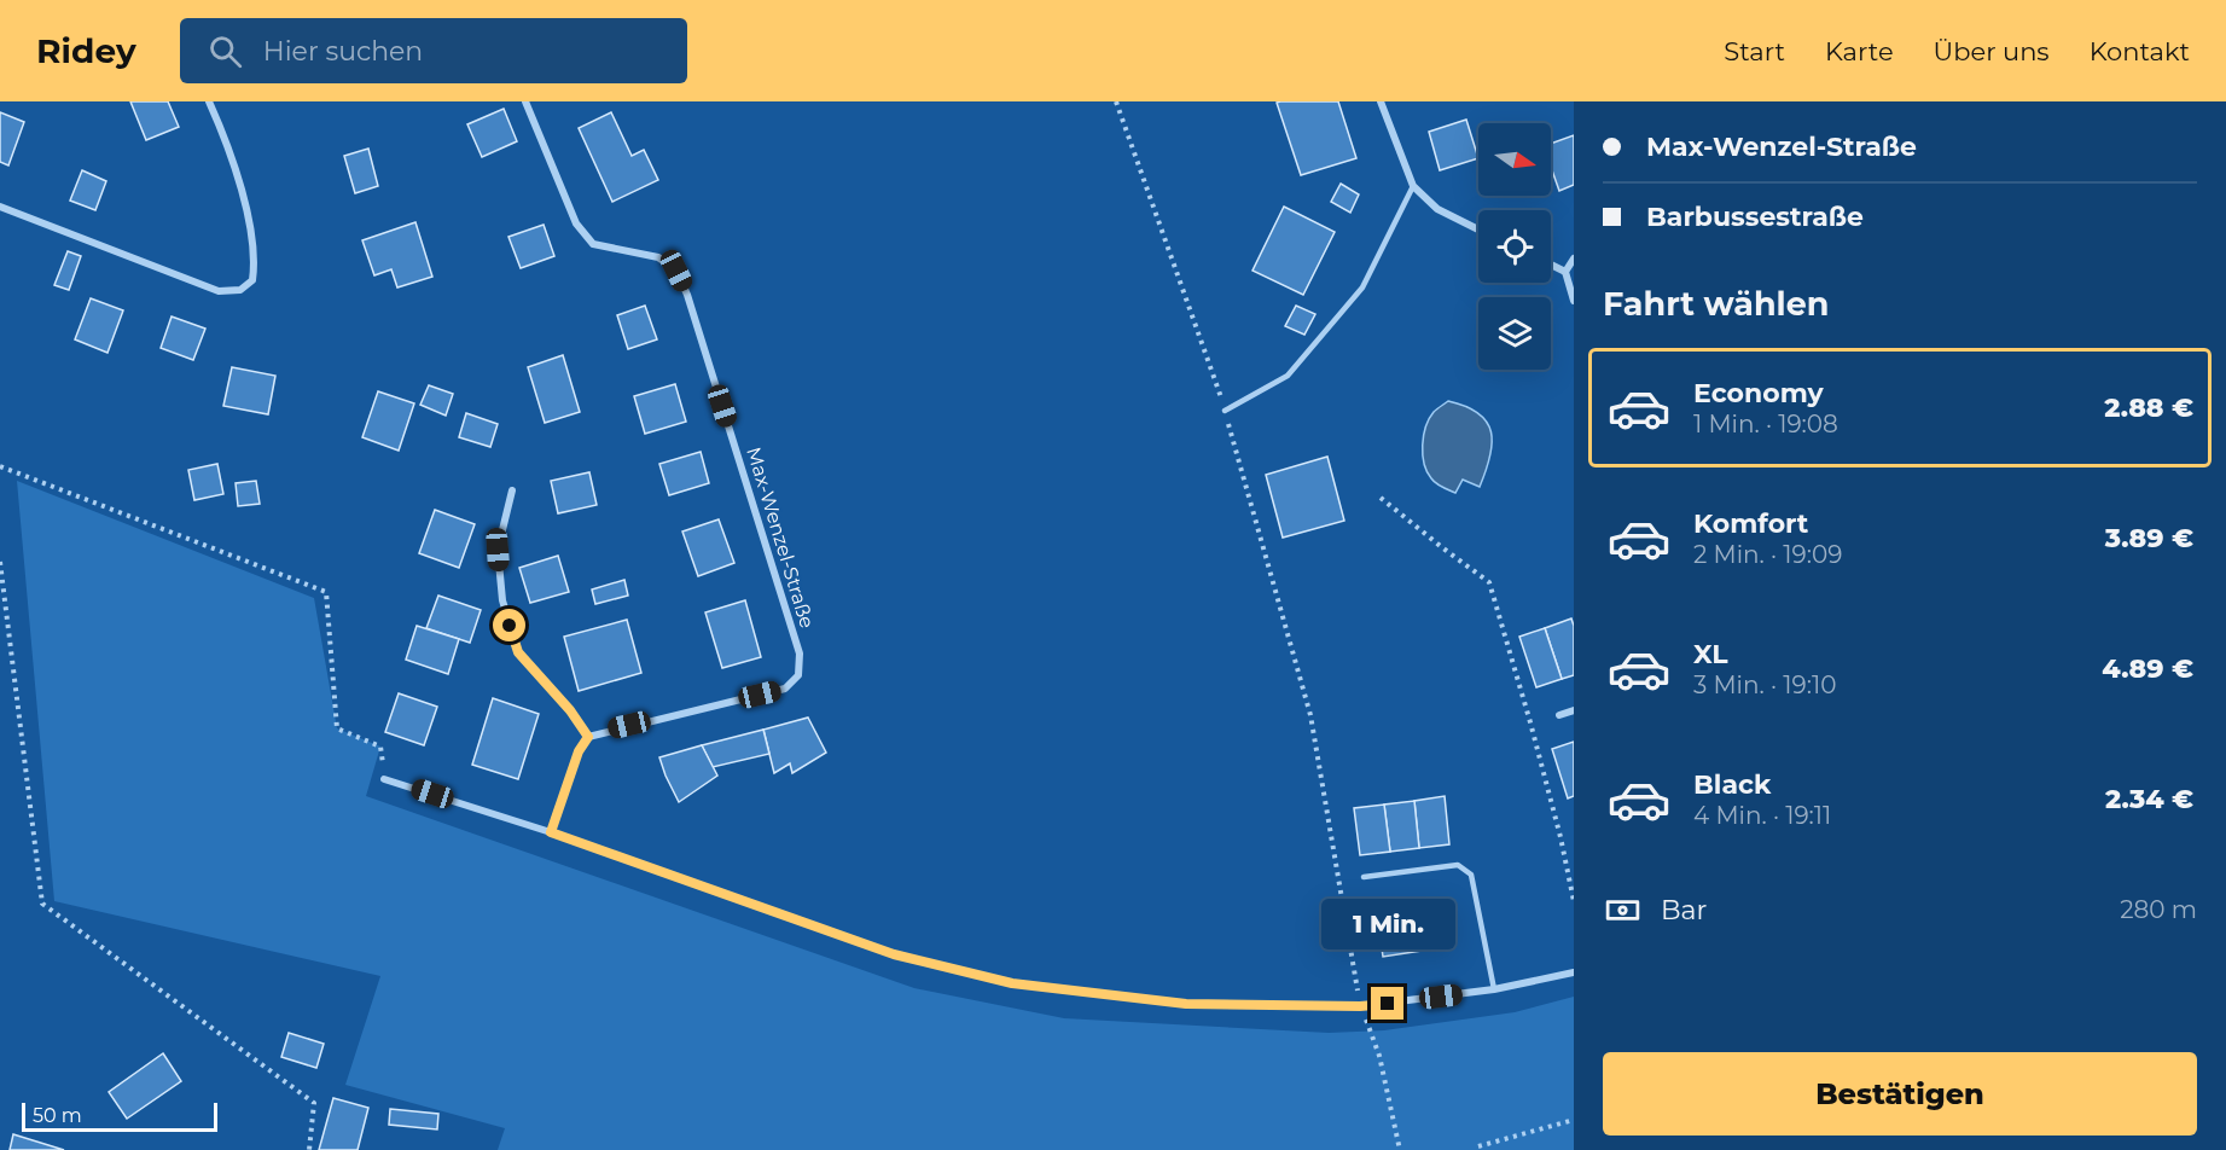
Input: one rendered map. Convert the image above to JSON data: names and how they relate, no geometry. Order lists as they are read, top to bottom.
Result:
{
  "streets": {
    "street": ["Max-Wenzel-Straße"]
  },
  "scale_bar": "50 m",
  "north": "right",
  "page": {
    "header": "Ridey",
    "search": "Hier suchen",
    "nav": [
      "Start",
      "Karte",
      "Über uns",
      "Kontakt"
    ],
    "banner": ["Max-Wenzel-Straße", "Barbussestraße"],
    "heading": "Fahrt wählen",
    "list": [
      {
        "name": "Economy",
        "note": "1 Min. · 19:08",
        "value": "2.88 €"
      },
      {
        "name": "Komfort",
        "note": "2 Min. · 19:09",
        "value": "3.89 €"
      },
      {
        "name": "XL",
        "note": "3 Min. · 19:10",
        "value": "4.89 €"
      },
      {
        "name": "Black",
        "note": "4 Min. · 19:11",
        "value": "2.34 €"
      }
    ],
    "pay": ["Bar", "280 m"],
    "bubble": "1 Min.",
    "buttons": "Bestätigen",
    "scale": "50 m"
  }
}
